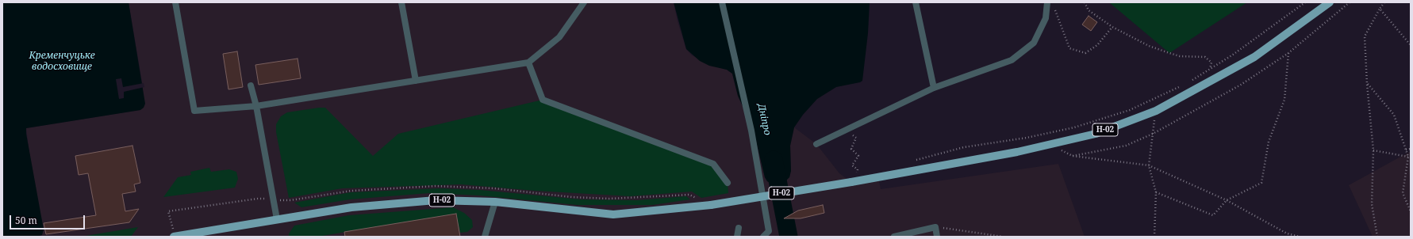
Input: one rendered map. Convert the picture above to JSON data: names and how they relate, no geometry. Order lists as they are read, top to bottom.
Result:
{
  "streets": {
    "main road": ["Н-02"]
  },
  "water": ["Кременчуцьке водосховище", "Дніпро"],
  "scale_bar": "50 m"
}
